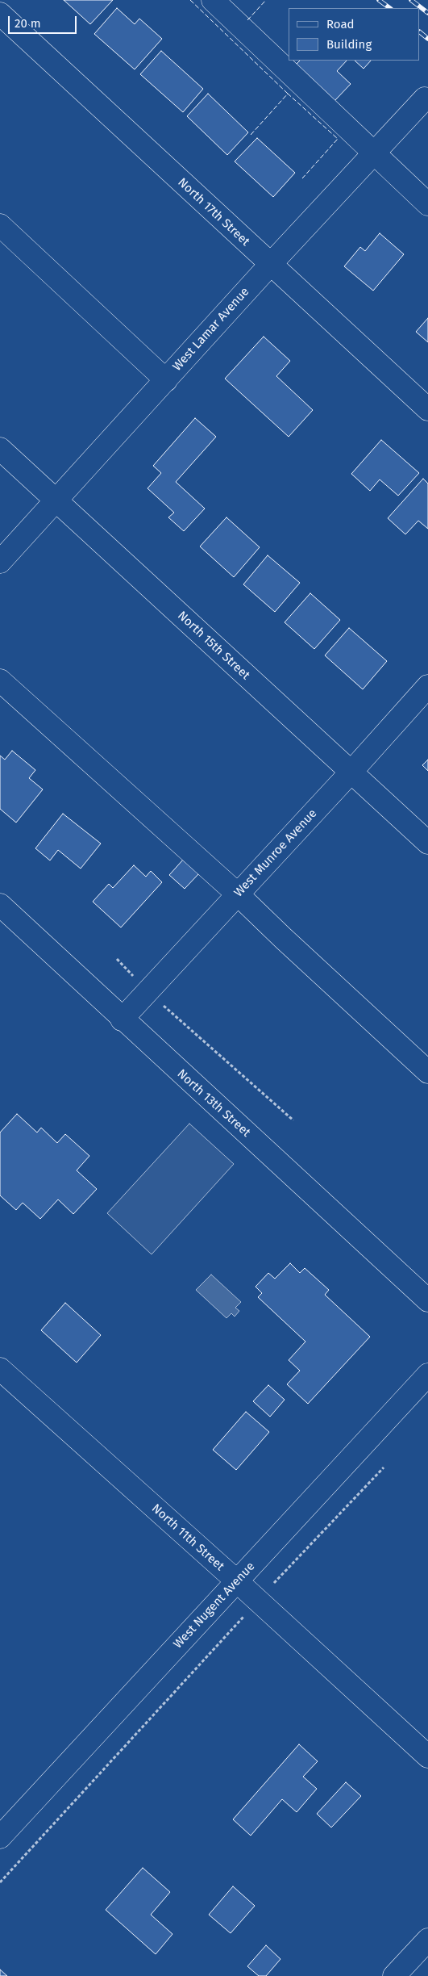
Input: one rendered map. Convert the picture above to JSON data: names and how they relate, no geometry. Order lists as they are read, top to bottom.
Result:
{
  "streets": {
    "street": [
      "North 17th Street",
      "West Lamar Avenue",
      "North 15th Street",
      "West Munroe Avenue",
      "North 13th Street",
      "North 11th Street",
      "West Nugent Avenue"
    ]
  },
  "crossings": [
    ["North 17th Street", "West Lamar Avenue"],
    ["West Lamar Avenue", "North 15th Street"],
    ["North 15th Street", "West Munroe Avenue"],
    ["West Munroe Avenue", "North 13th Street"],
    ["North 11th Street", "West Nugent Avenue"]
  ],
  "legend": ["Road", "Building"],
  "scale_bar": "20 m"
}
